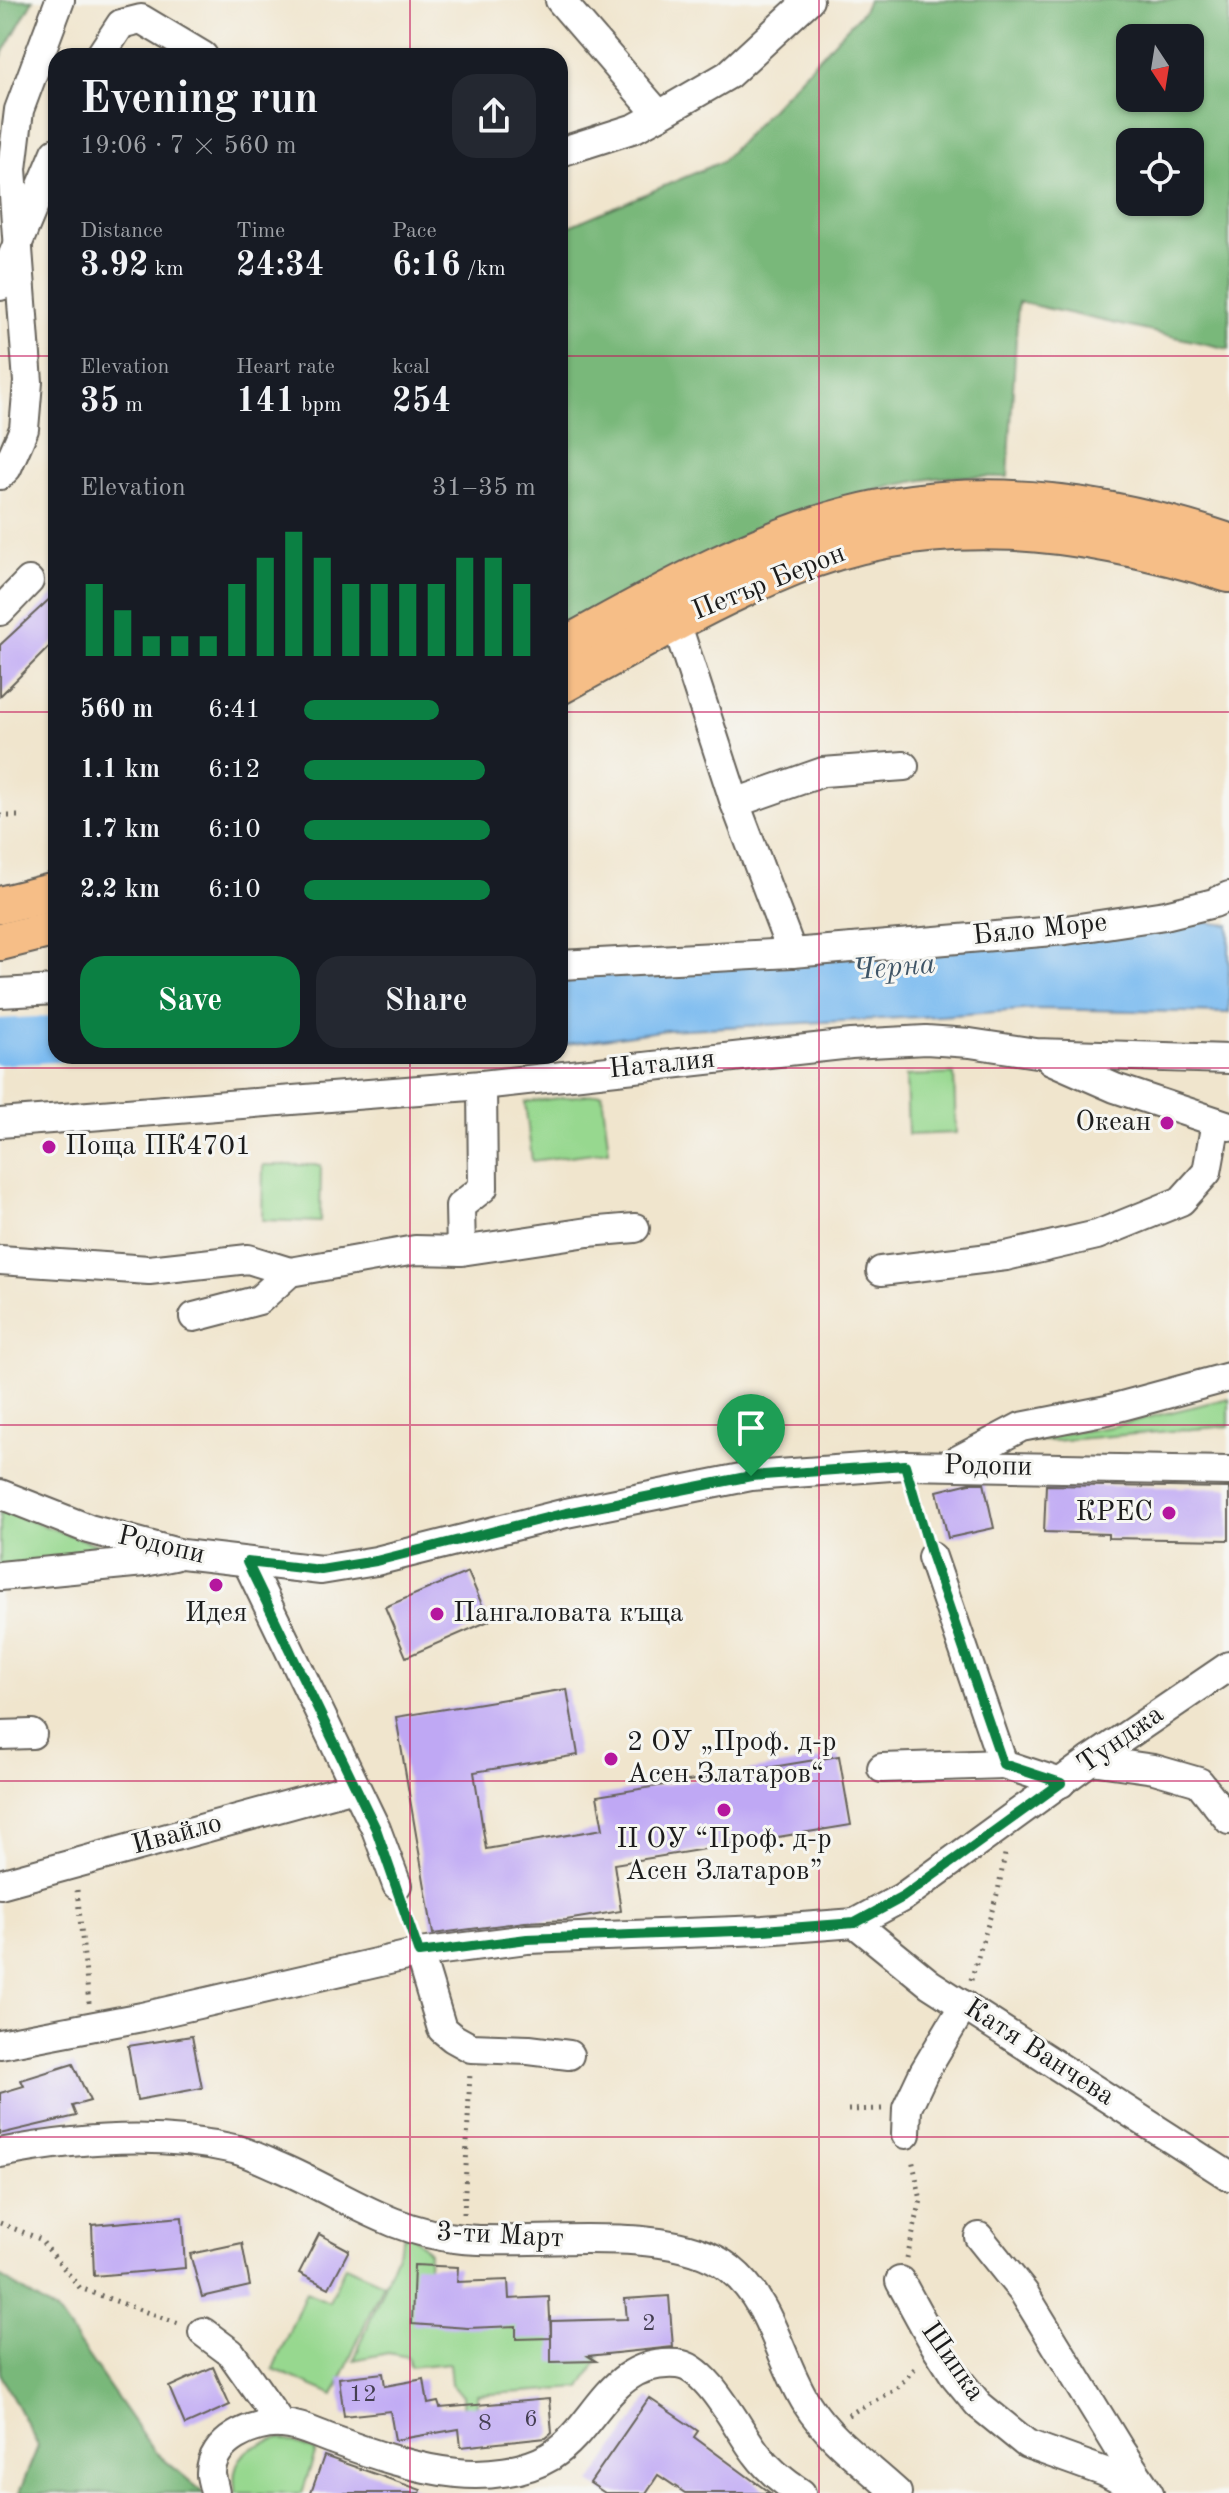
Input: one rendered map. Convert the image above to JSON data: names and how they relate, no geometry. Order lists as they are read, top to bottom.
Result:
{
  "streets": {
    "main road": ["Петър Берон"],
    "street": [
      "Бяло Море",
      "Наталия",
      "Родопи",
      "Тунджа",
      "Ивайло",
      "Катя Ванчева",
      "3-ти Март",
      "Шипка"
    ]
  },
  "crossings": [
    ["Тунджа", "Катя Ванчева"]
  ],
  "water": ["Черна"],
  "places": [
    "Океан",
    "Поща ПК4701",
    "КРЕС",
    "Идея",
    "Пангаловата къща",
    "2 ОУ „Проф. д-р Асен Златаров“",
    "II ОУ “Проф. д-р Асен Златаров”"
  ],
  "house_numbers": [
    "2",
    "12",
    "6",
    "8"
  ],
  "north": "bottom",
  "page": {
    "heading": ["Evening run", "19:06 · 7 × 560 m"],
    "stats": [
      ["Distance", "3.92 km"],
      ["Time", "24:34"],
      ["Pace", "6:16 /km"],
      ["Elevation", "35 m"],
      ["Heart rate", "141 bpm"],
      ["kcal", "254"]
    ],
    "chart": ["Elevation", "31–35 m"],
    "list": [
      {
        "name": "560 m",
        "note": "6:41"
      },
      {
        "name": "1.1 km",
        "note": "6:12"
      },
      {
        "name": "1.7 km",
        "note": "6:10"
      },
      {
        "name": "2.2 km",
        "note": "6:10"
      }
    ],
    "buttons": ["Save", "Share"]
  }
}
